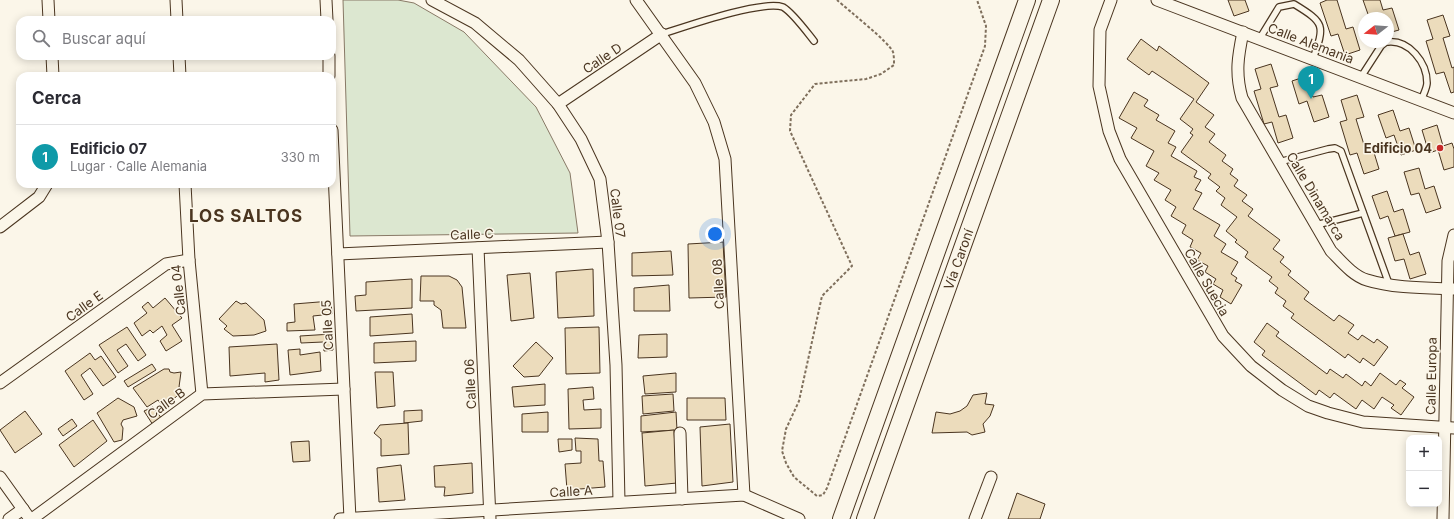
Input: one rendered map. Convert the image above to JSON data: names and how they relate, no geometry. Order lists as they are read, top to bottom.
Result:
{
  "streets": {
    "main road": ["Vía Caroní"],
    "street": [
      "Calle Alemania",
      "Calle D",
      "Calle Dinamarca",
      "Calle 07",
      "Calle C",
      "Calle Suecia",
      "Calle 08",
      "Calle 04",
      "Calle E",
      "Calle 05",
      "Calle Europa",
      "Calle 06",
      "Calle B",
      "Calle A"
    ]
  },
  "crossings": [
    ["Calle Alemania", "Calle Dinamarca"],
    ["Calle D", "Calle 07"],
    ["Calle D", "Calle 08"],
    ["Calle Dinamarca", "Calle Europa"],
    ["Calle 07", "Calle C"],
    ["Calle 07", "Calle A"],
    ["Calle C", "Calle 05"],
    ["Calle C", "Calle 06"],
    ["Calle Suecia", "Calle Europa"],
    ["Calle 08", "Calle A"],
    ["Calle 04", "Calle E"],
    ["Calle 04", "Calle B"],
    ["Calle 05", "Calle B"],
    ["Calle 05", "Calle A"],
    ["Calle 06", "Calle A"]
  ],
  "districts": ["LOS SALTOS"],
  "places": ["Edificio 04"],
  "north": "left",
  "page": {
    "search": "Buscar aquí",
    "pins": "1",
    "heading": "Cerca",
    "list": [
      {
        "mark": "1",
        "name": "Edificio 07",
        "note": "Lugar · Calle Alemania",
        "value": "330 m"
      }
    ],
    "map_buttons": ["+", "−"]
  }
}
